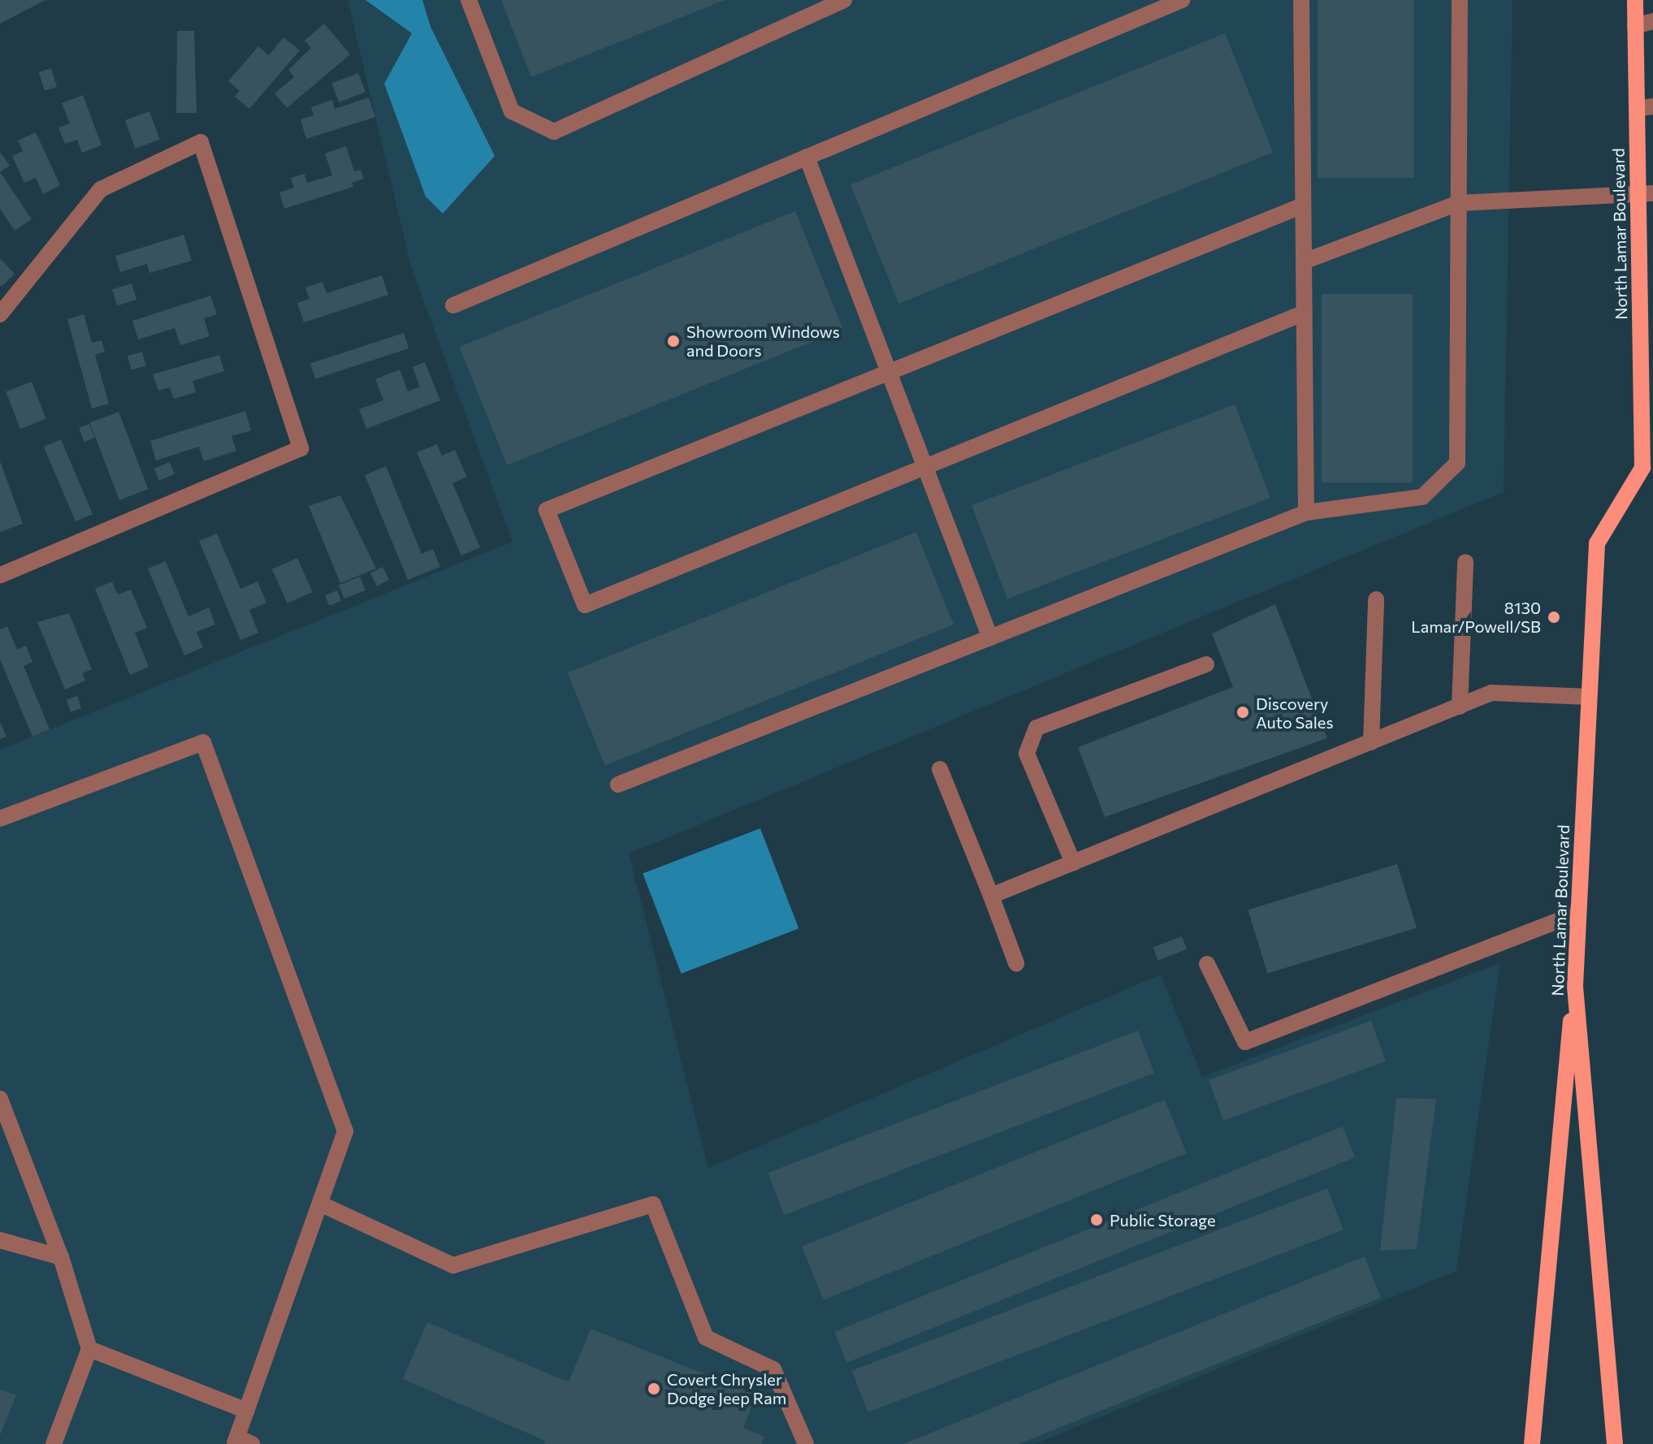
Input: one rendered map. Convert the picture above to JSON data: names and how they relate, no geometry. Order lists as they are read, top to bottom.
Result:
{
  "streets": {
    "main road": ["North Lamar Boulevard"]
  },
  "places": [
    "Showroom Windows and Doors",
    "8130 Lamar/Powell/SB",
    "Discovery Auto Sales",
    "Public Storage",
    "Covert Chrysler Dodge Jeep Ram"
  ]
}
